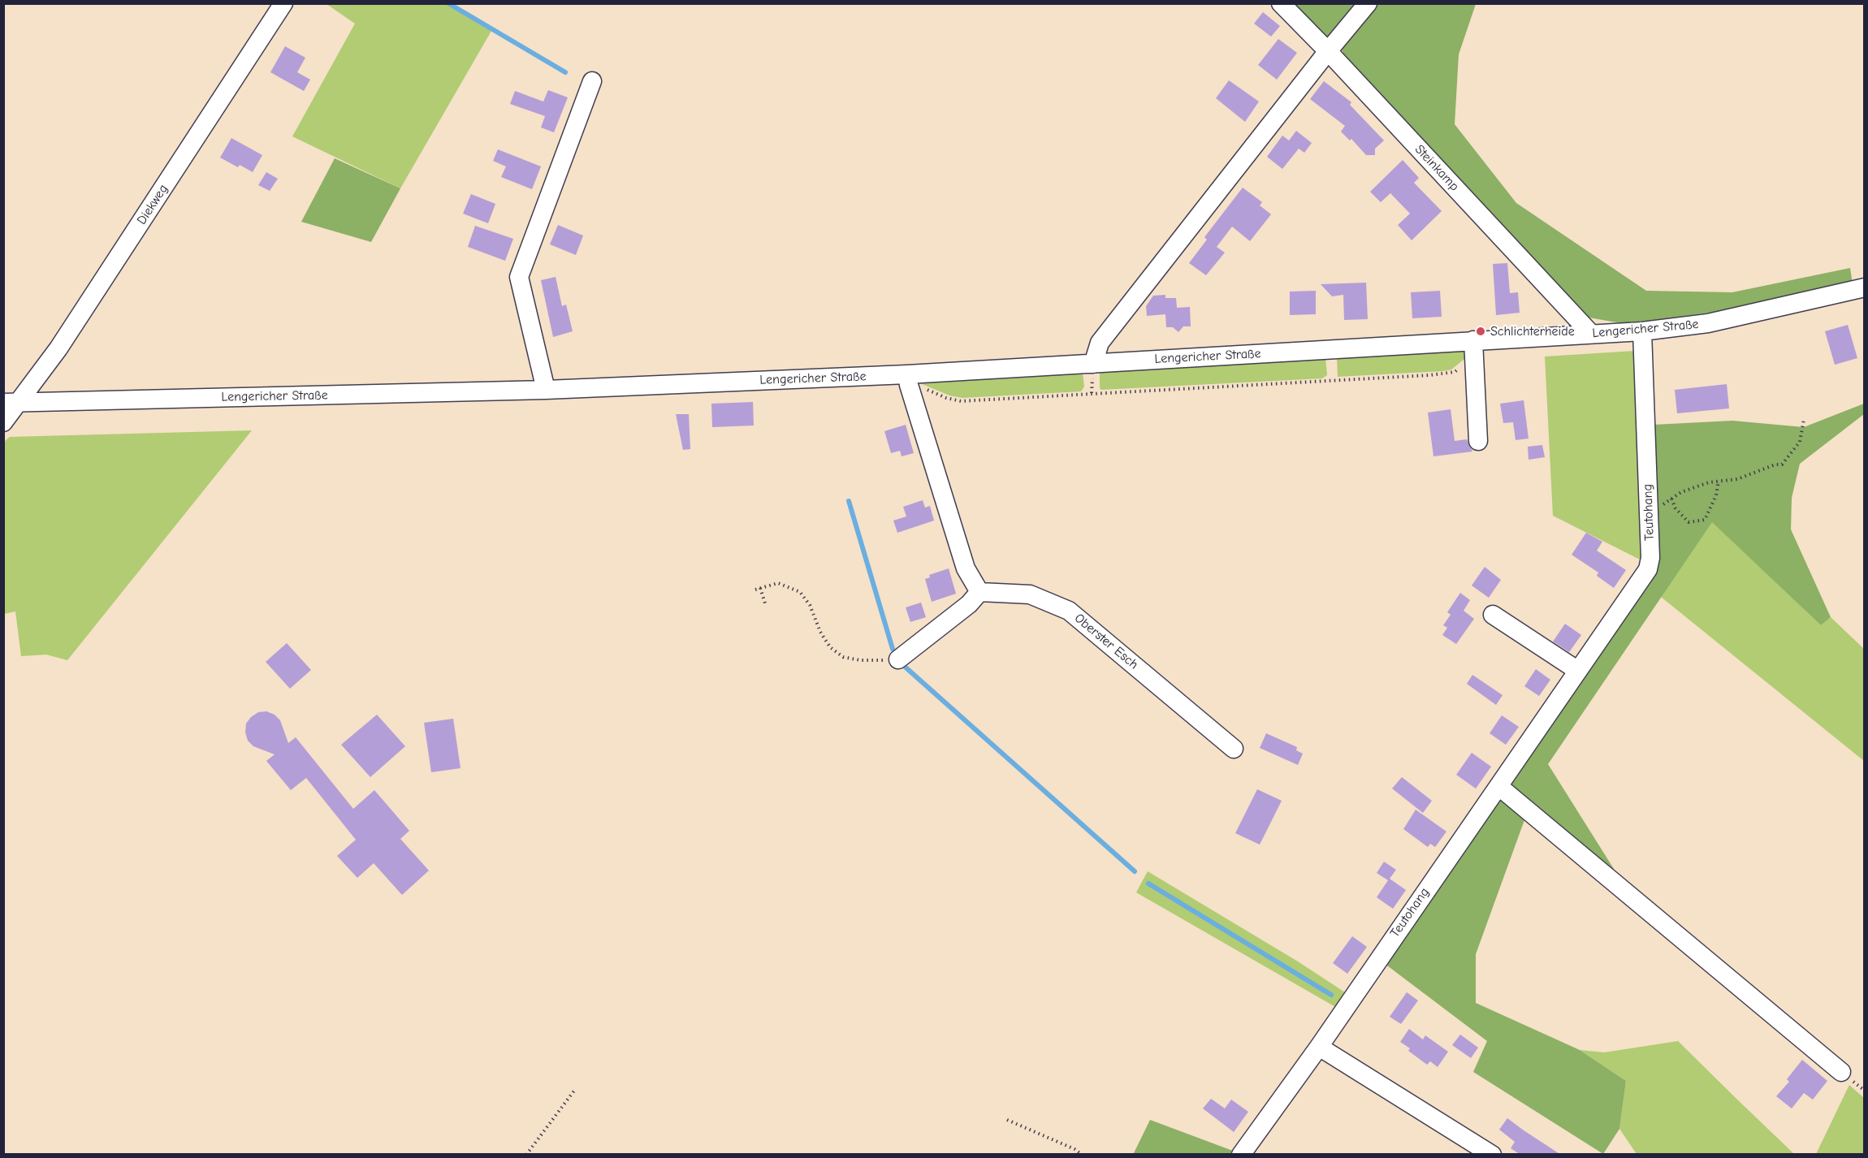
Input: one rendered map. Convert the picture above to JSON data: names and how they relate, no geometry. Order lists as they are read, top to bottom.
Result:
{
  "streets": {
    "street": [
      "Steinkamp",
      "Diekweg",
      "Lengericher Straße",
      "Teutohang",
      "Oberster Esch"
    ]
  },
  "crossings": [
    ["Steinkamp", "Lengericher Straße"],
    ["Diekweg", "Lengericher Straße"],
    ["Lengericher Straße", "Teutohang"]
  ],
  "places": ["Schlichterheide"]
}
